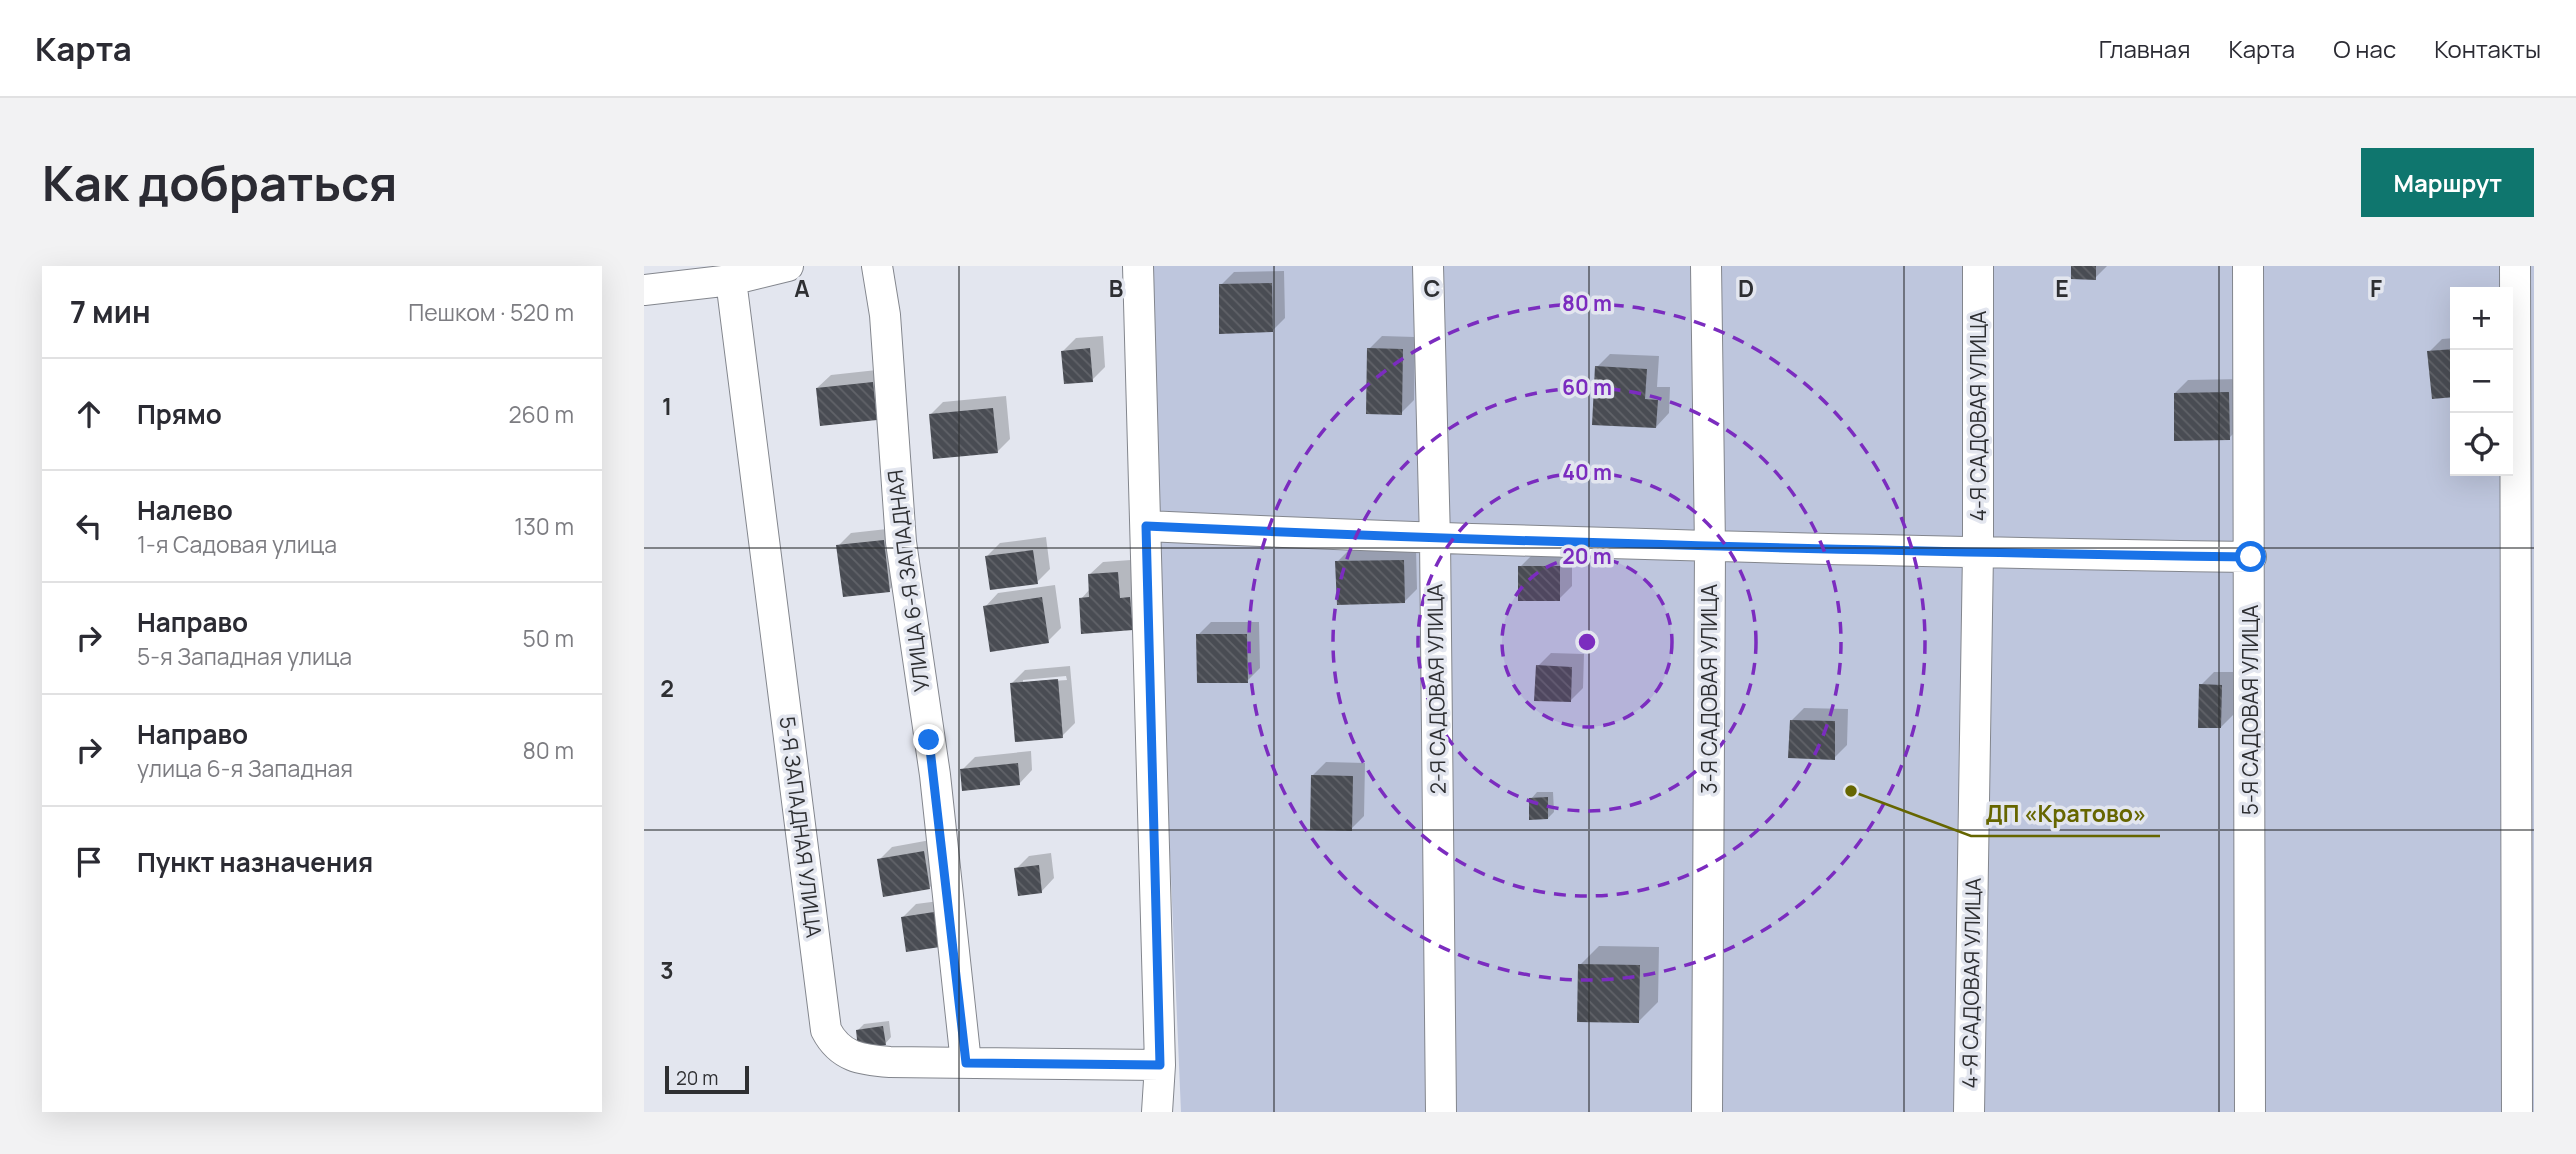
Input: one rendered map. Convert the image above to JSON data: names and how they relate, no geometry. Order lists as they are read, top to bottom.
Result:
{
  "streets": {
    "street": [
      "4-Я САДОВАЯ УЛИЦА",
      "УЛИЦА 6-Я ЗАПАДНАЯ",
      "2-Я САДОВАЯ УЛИЦА",
      "3-Я САДОВАЯ УЛИЦА",
      "5-Я САДОВАЯ УЛИЦА",
      "5-Я ЗАПАДНАЯ УЛИЦА"
    ]
  },
  "crossings": [
    ["УЛИЦА 6-Я ЗАПАДНАЯ", "5-Я ЗАПАДНАЯ УЛИЦА"]
  ],
  "places": ["ДП «Кратово»"],
  "scale_bar": "20 m",
  "page": {
    "header": "Карта",
    "nav": [
      "Главная",
      "Карта",
      "О нас",
      "Контакты"
    ],
    "buttons": "Маршрут",
    "title": "Как добраться",
    "heading": ["7 мин", "Пешком · 520 m"],
    "map_buttons": ["+", "−"],
    "list": [
      ["Прямо", "260 m"],
      ["Налево", "1-я Садовая улица", "130 m"],
      ["Направо", "5-я Западная улица", "50 m"],
      ["Направо", "улица 6-я Западная", "80 m"],
      "Пункт назначения"
    ],
    "scale": "20 m"
  },
  "grid": {
    "columns": [
      "A",
      "B",
      "C",
      "D",
      "E",
      "F"
    ],
    "rows": ["1", "2", "3"]
  },
  "rings": [
    "80 m",
    "60 m",
    "40 m",
    "20 m"
  ]
}
